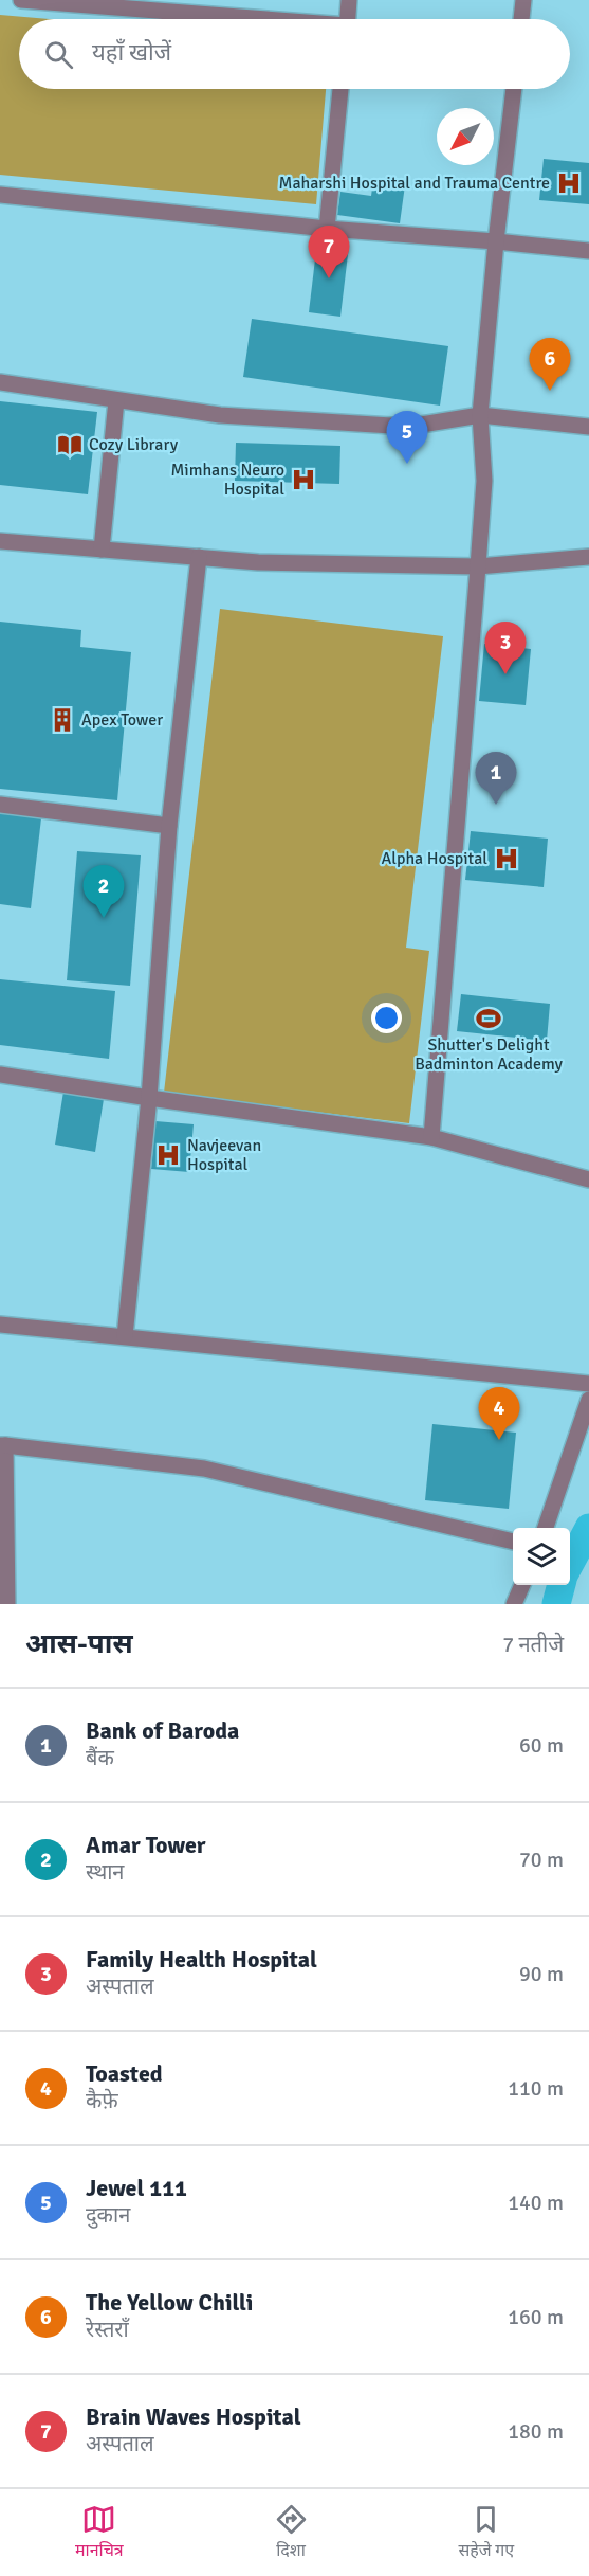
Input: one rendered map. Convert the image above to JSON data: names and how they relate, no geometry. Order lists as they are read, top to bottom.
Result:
{
  "places": {
    "hospital": [
      "Maharshi Hospital and Trauma Centre",
      "Mimhans Neuro Hospital",
      "Alpha Hospital",
      "Navjeevan Hospital"
    ],
    "library": ["Cozy Library"],
    "building": ["Apex Tower"],
    "sports": ["Shutter's Delight Badminton Academy"]
  },
  "north": "bottom left",
  "page": {
    "search": "यहाँ खोजें",
    "pins": [
      "7",
      "6",
      "5",
      "3",
      "1",
      "2",
      "4"
    ],
    "heading": ["आस-पास", "7 नतीजे"],
    "list": [
      {
        "mark": "1",
        "name": "Bank of Baroda",
        "note": "बैंक",
        "value": "60 m"
      },
      {
        "mark": "2",
        "name": "Amar Tower",
        "note": "स्थान",
        "value": "70 m"
      },
      {
        "mark": "3",
        "name": "Family Health Hospital",
        "note": "अस्पताल",
        "value": "90 m"
      },
      {
        "mark": "4",
        "name": "Toasted",
        "note": "कैफ़े",
        "value": "110 m"
      },
      {
        "mark": "5",
        "name": "Jewel 111",
        "note": "दुकान",
        "value": "140 m"
      },
      {
        "mark": "6",
        "name": "The Yellow Chilli",
        "note": "रेस्तराँ",
        "value": "160 m"
      },
      {
        "mark": "7",
        "name": "Brain Waves Hospital",
        "note": "अस्पताल",
        "value": "180 m"
      }
    ],
    "nav": ["मानचित्र", "दिशा", "सहेजे गए"]
  }
}
